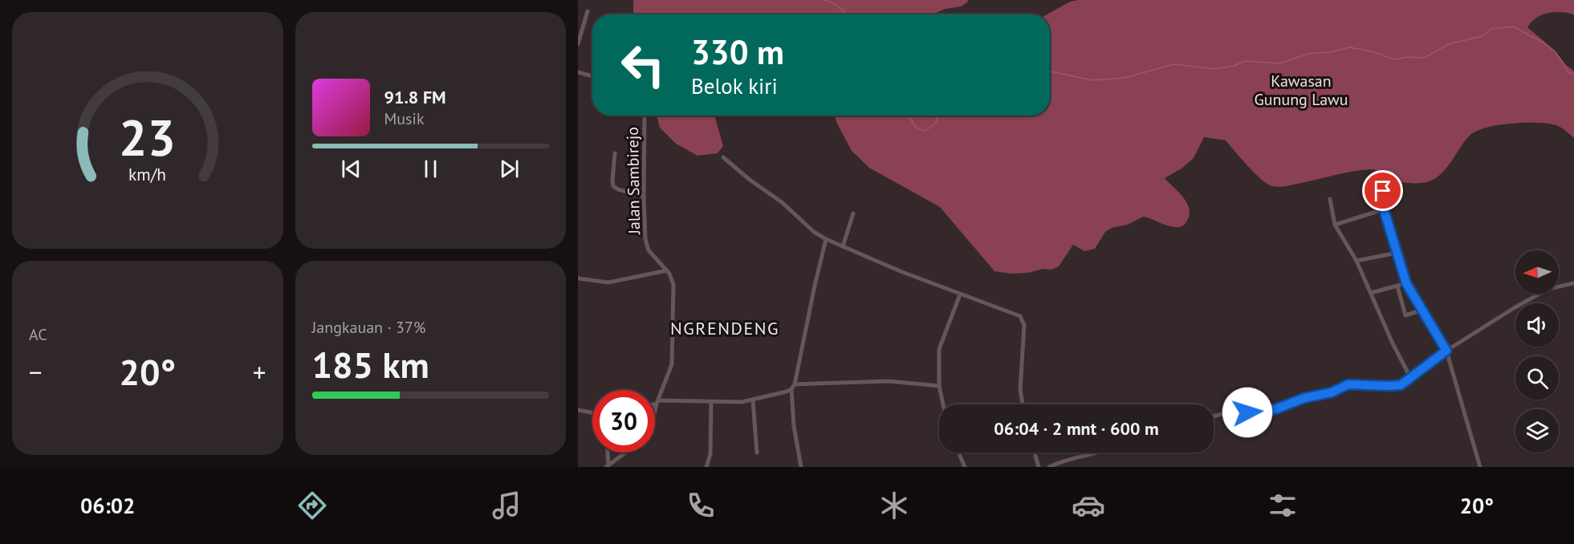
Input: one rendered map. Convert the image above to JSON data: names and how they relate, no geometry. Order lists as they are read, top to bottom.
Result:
{
  "streets": {
    "street": ["Jalan Sambirejo"]
  },
  "districts": ["NGRENDENG"],
  "parks": ["Kawasan Gunung Lawu"],
  "north": "left",
  "page": {
    "turn": ["330 m", "Belok kiri"],
    "song": ["91.8 FM", "Musik"],
    "tile": [
      "AC",
      ["Jangkauan · 37%", "185 km"]
    ],
    "heat": ["−", "20°", "+"],
    "limit": "30",
    "trip": "06:04 · 2 mnt · 600 m",
    "tabs": ["06:02", "20°"],
    "gauge": ["23", "km/h"]
  }
}
